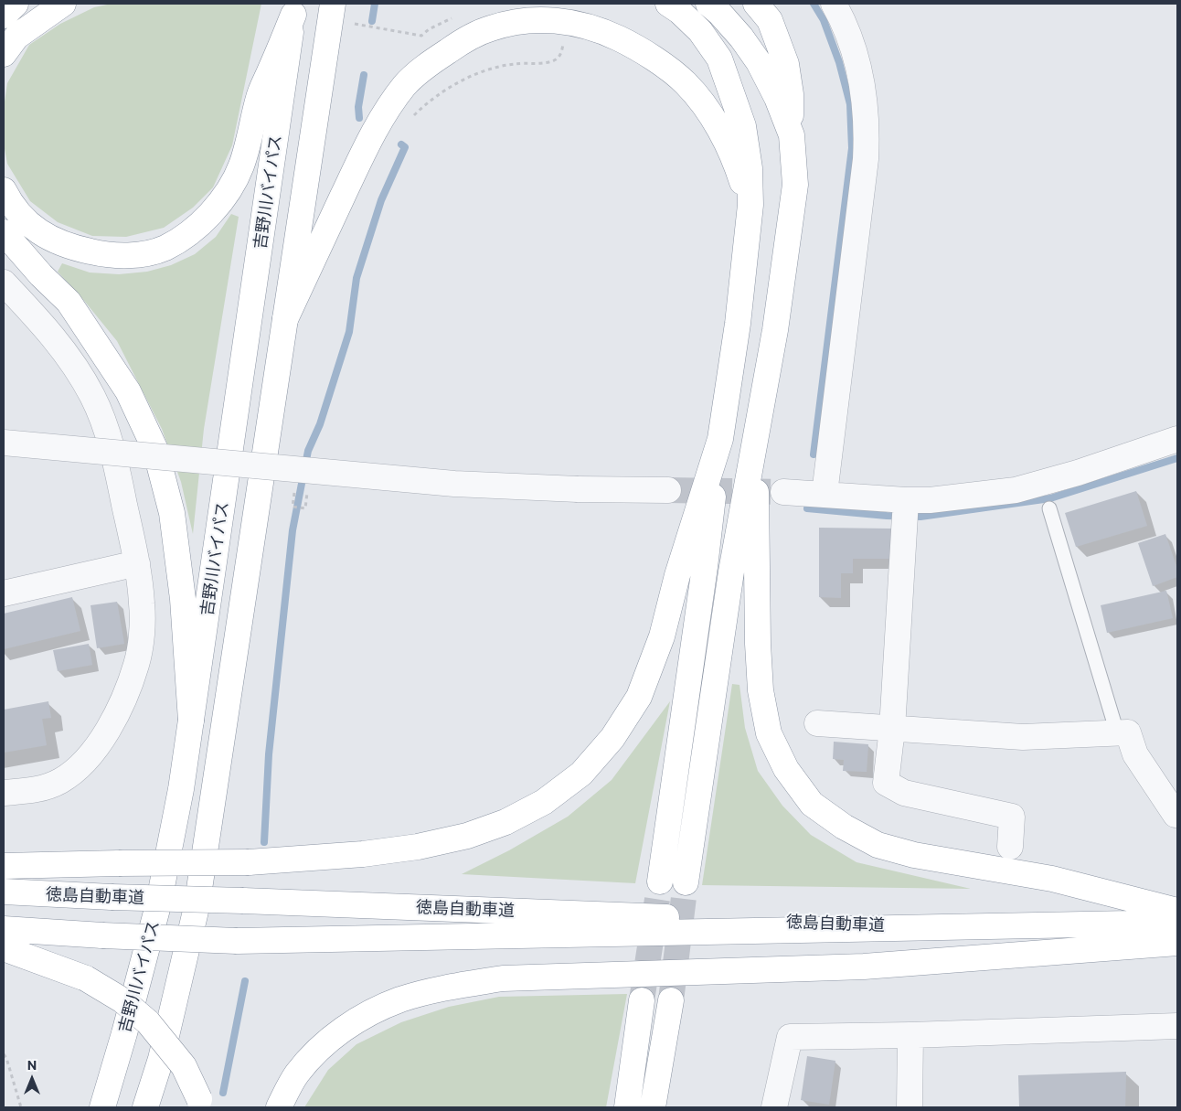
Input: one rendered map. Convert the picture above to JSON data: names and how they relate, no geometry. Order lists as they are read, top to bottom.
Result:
{
  "streets": {
    "highway": ["吉野川バイパス", "徳島自動車道"]
  },
  "north": "top"
}
